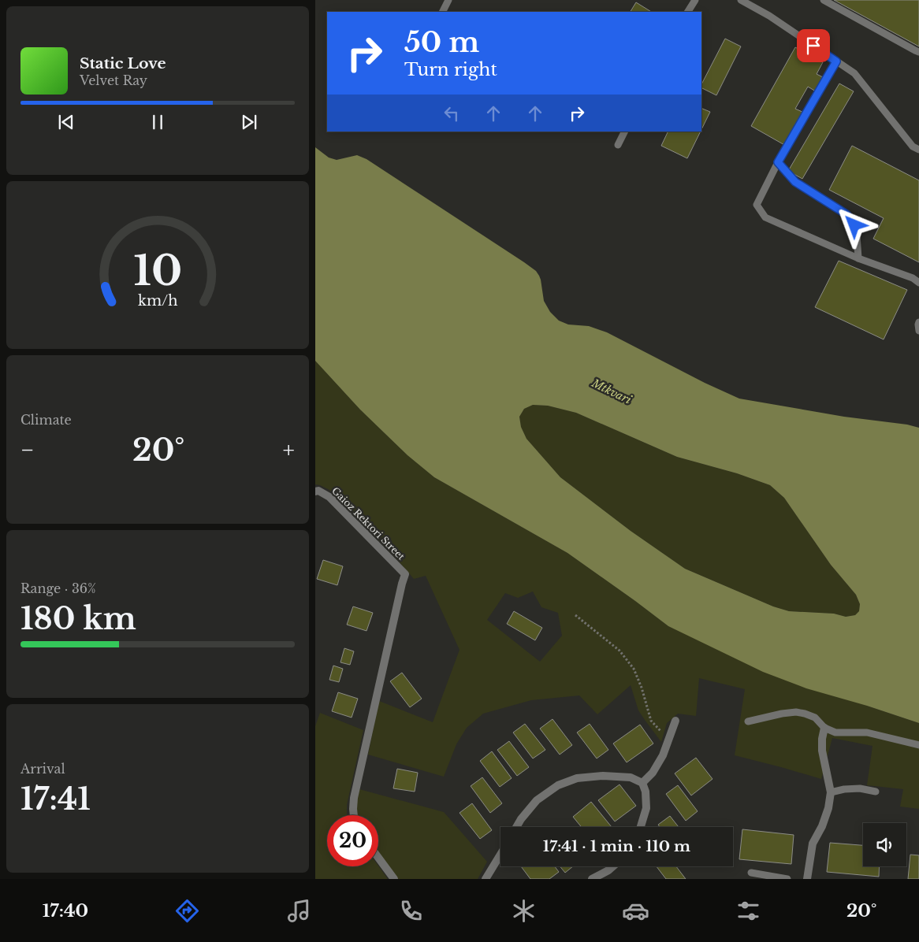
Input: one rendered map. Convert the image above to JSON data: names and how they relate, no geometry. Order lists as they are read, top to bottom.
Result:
{
  "streets": {
    "street": ["Gaioz Rektori Street"]
  },
  "water": ["Mtkvari"],
  "page": {
    "turn": ["50 m", "Turn right"],
    "song": ["Static Love", "Velvet Ray"],
    "tile": [
      "Climate",
      ["Range · 36%", "180 km"],
      ["Arrival", "17:41"]
    ],
    "heat": ["−", "20°", "+"],
    "limit": "20",
    "trip": "17:41 · 1 min · 110 m",
    "tabs": ["17:40", "20°"],
    "gauge": ["10", "km/h"]
  }
}
